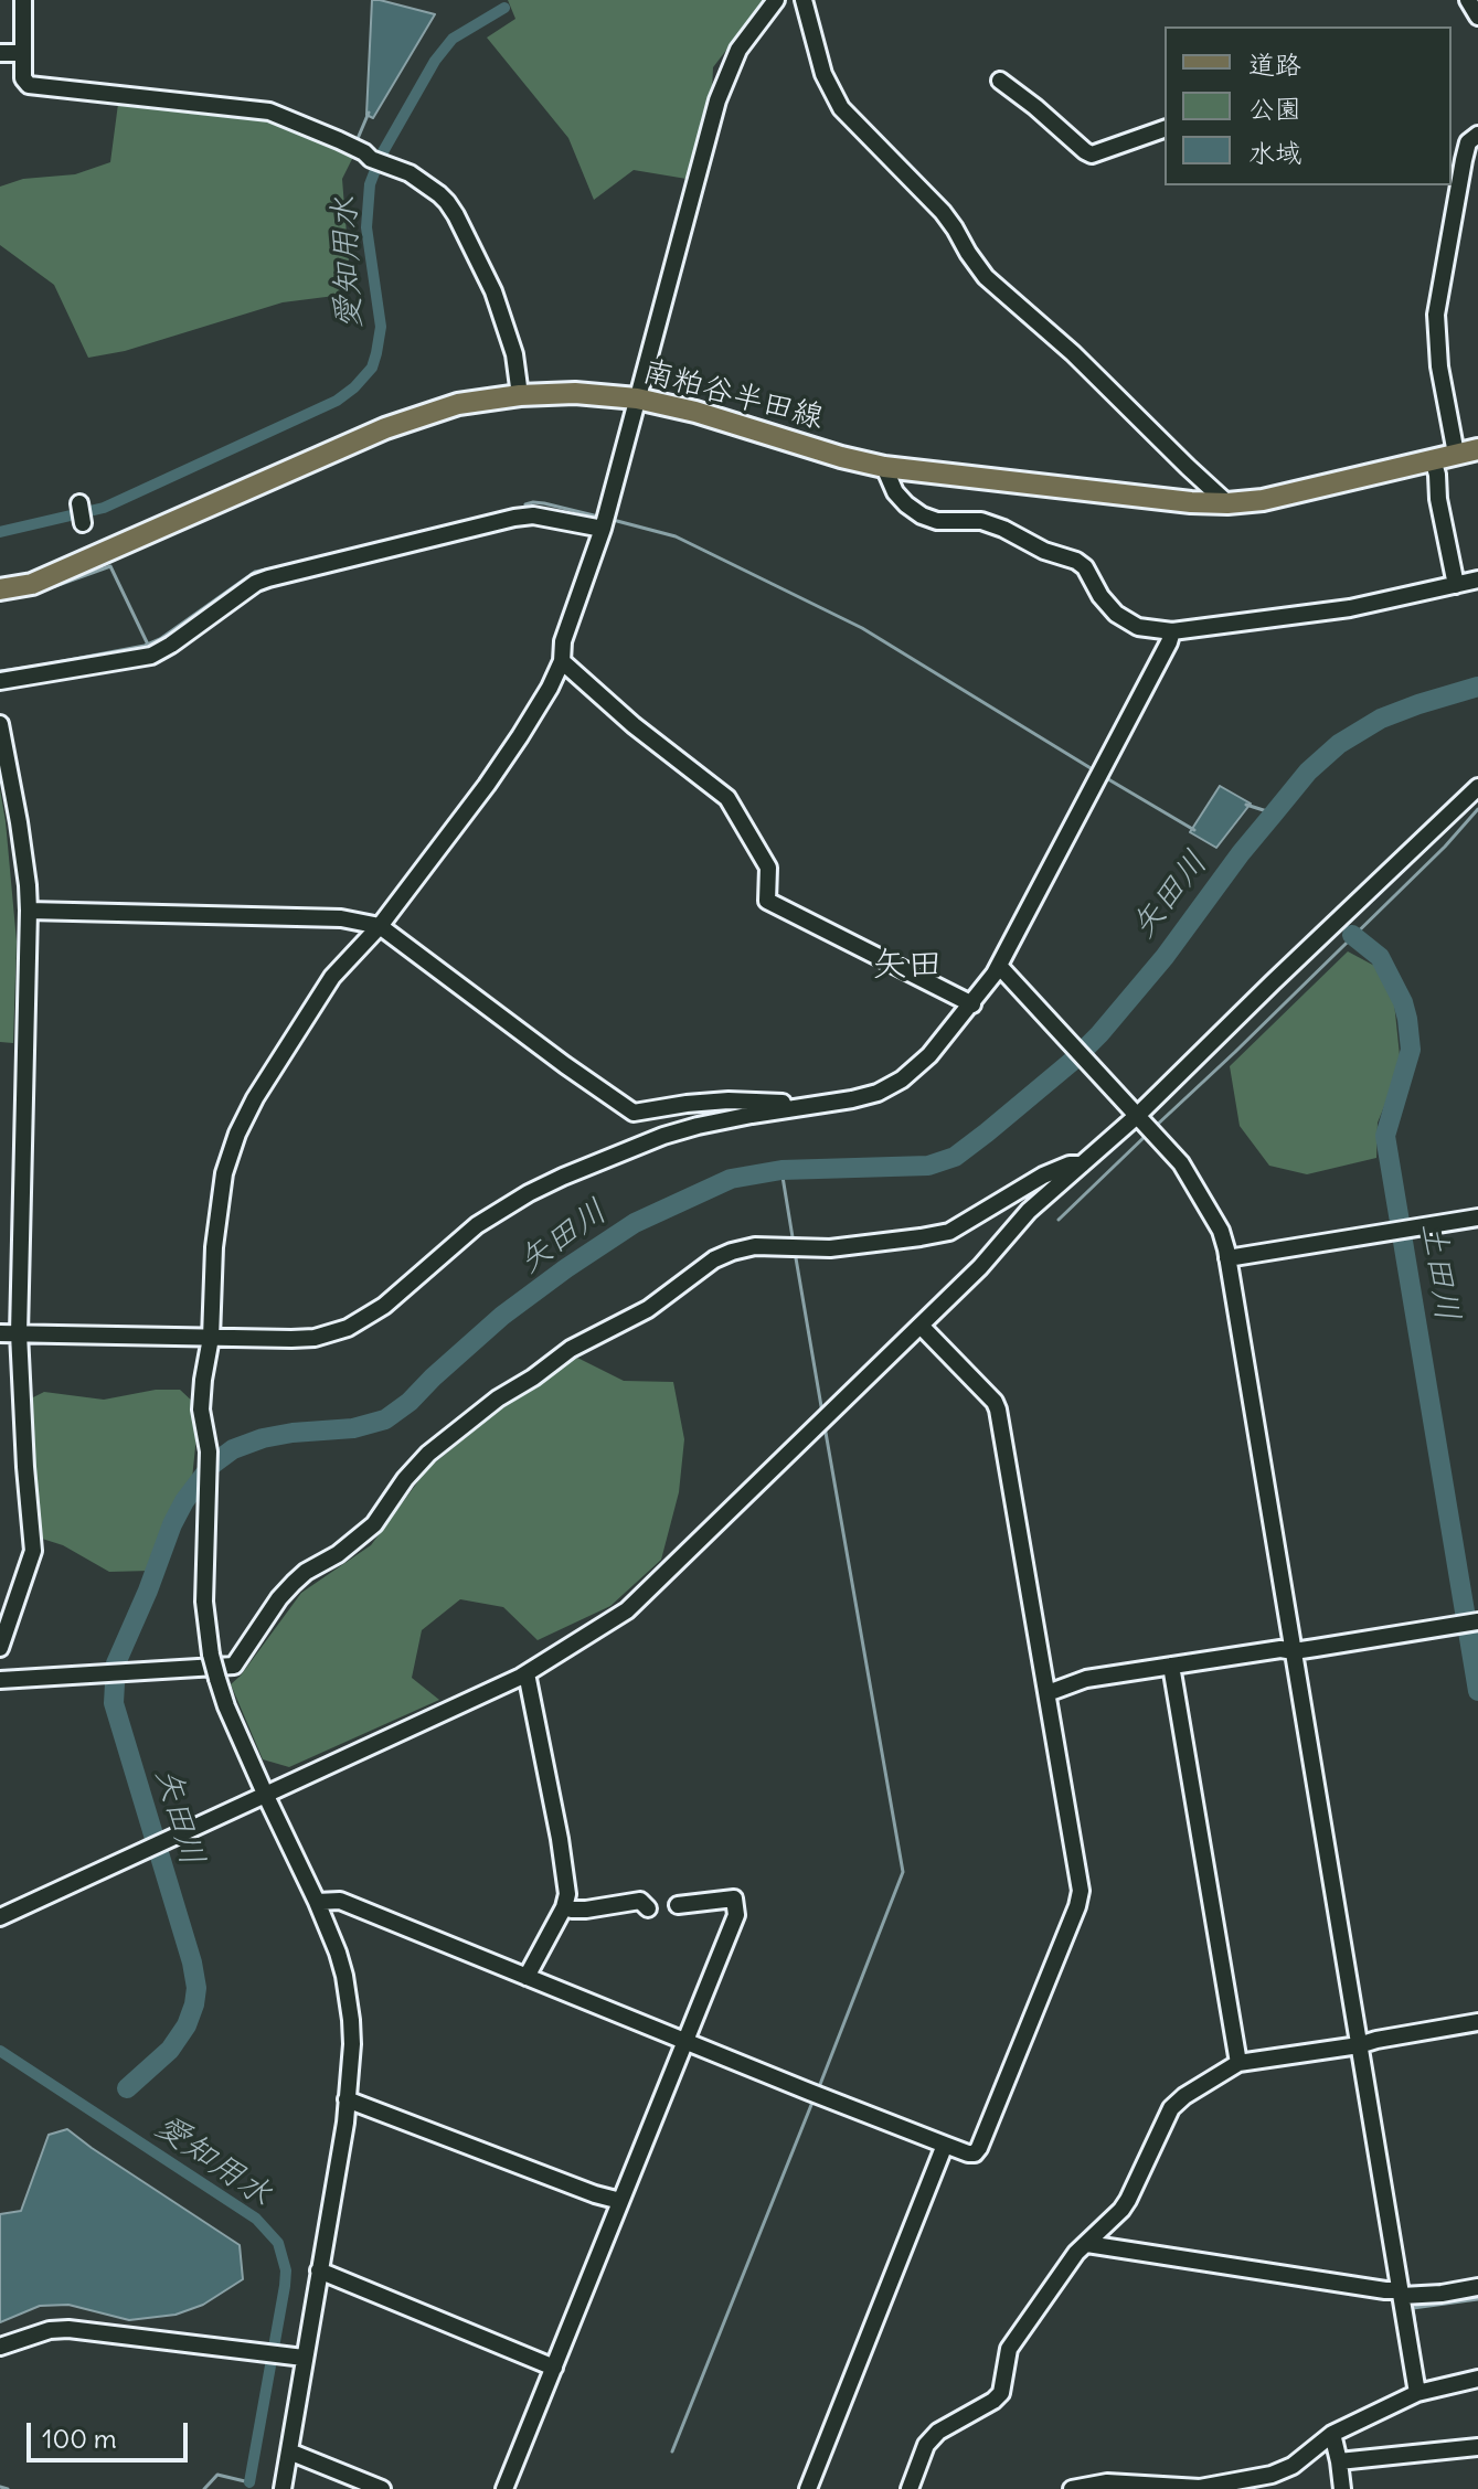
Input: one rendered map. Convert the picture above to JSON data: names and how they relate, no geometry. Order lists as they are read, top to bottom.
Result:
{
  "streets": {
    "main road": ["南粕谷半田線"]
  },
  "districts": ["矢田"],
  "water": ["愛知用水", "矢田川", "土田川"],
  "legend": ["道路", "公園", "水域"],
  "scale_bar": "100 m"
}
